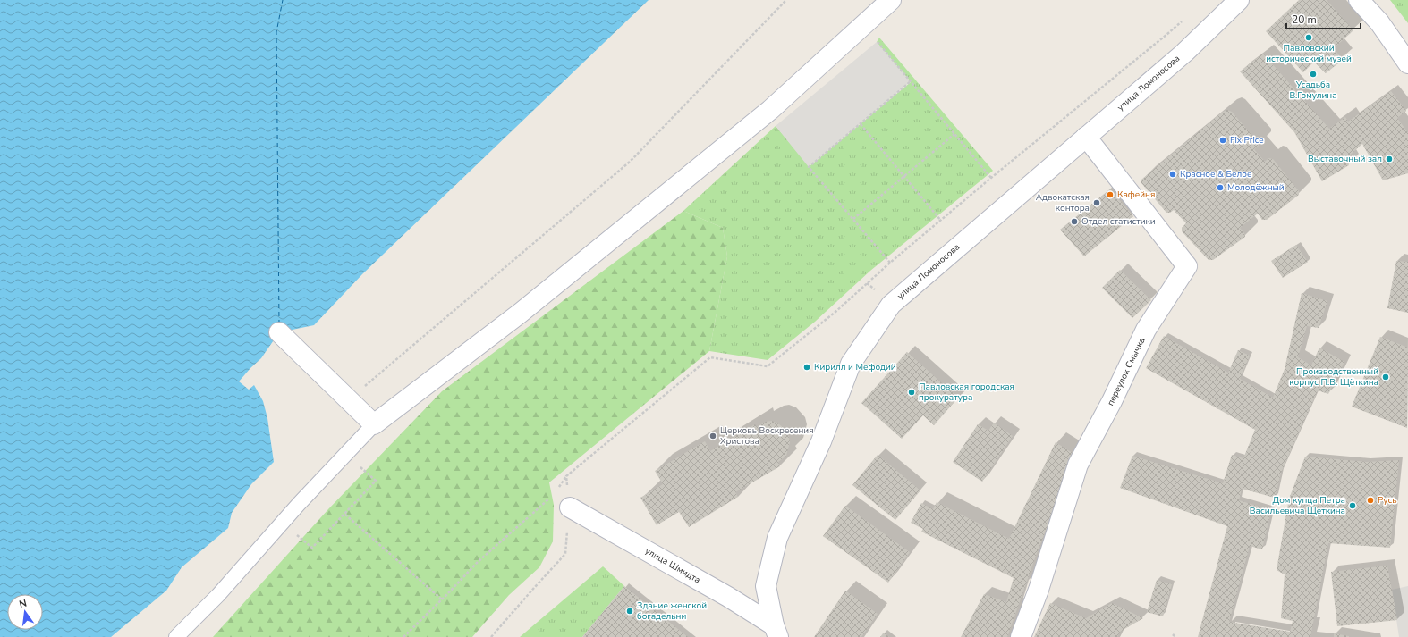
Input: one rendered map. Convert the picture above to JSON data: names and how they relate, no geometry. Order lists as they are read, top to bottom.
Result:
{
  "streets": {
    "street": ["улица Ломоносова", "переулок Смычка", "улица Шмидта"]
  },
  "crossings": [
    ["улица Ломоносова", "переулок Смычка"],
    ["улица Ломоносова", "улица Шмидта"]
  ],
  "places": [
    "Павловский исторический музей",
    "Усадьба В.Гомулина",
    "Fix Price",
    "Выставочный зал",
    "Красное & Белое",
    "Молодёжный",
    "Кафейня",
    "Адвокатская контора",
    "Отдел статистики",
    "Кирилл и Мефодий",
    "Производственный корпус П.В. Щёткина",
    "Павловская городская прокуратура",
    "Церковь Воскресения Христова",
    "Русь",
    "Дом купца Петра Васильевича Щеткина",
    "Здание женской богадельни"
  ],
  "scale_bar": "20 m",
  "north": "top"
}
